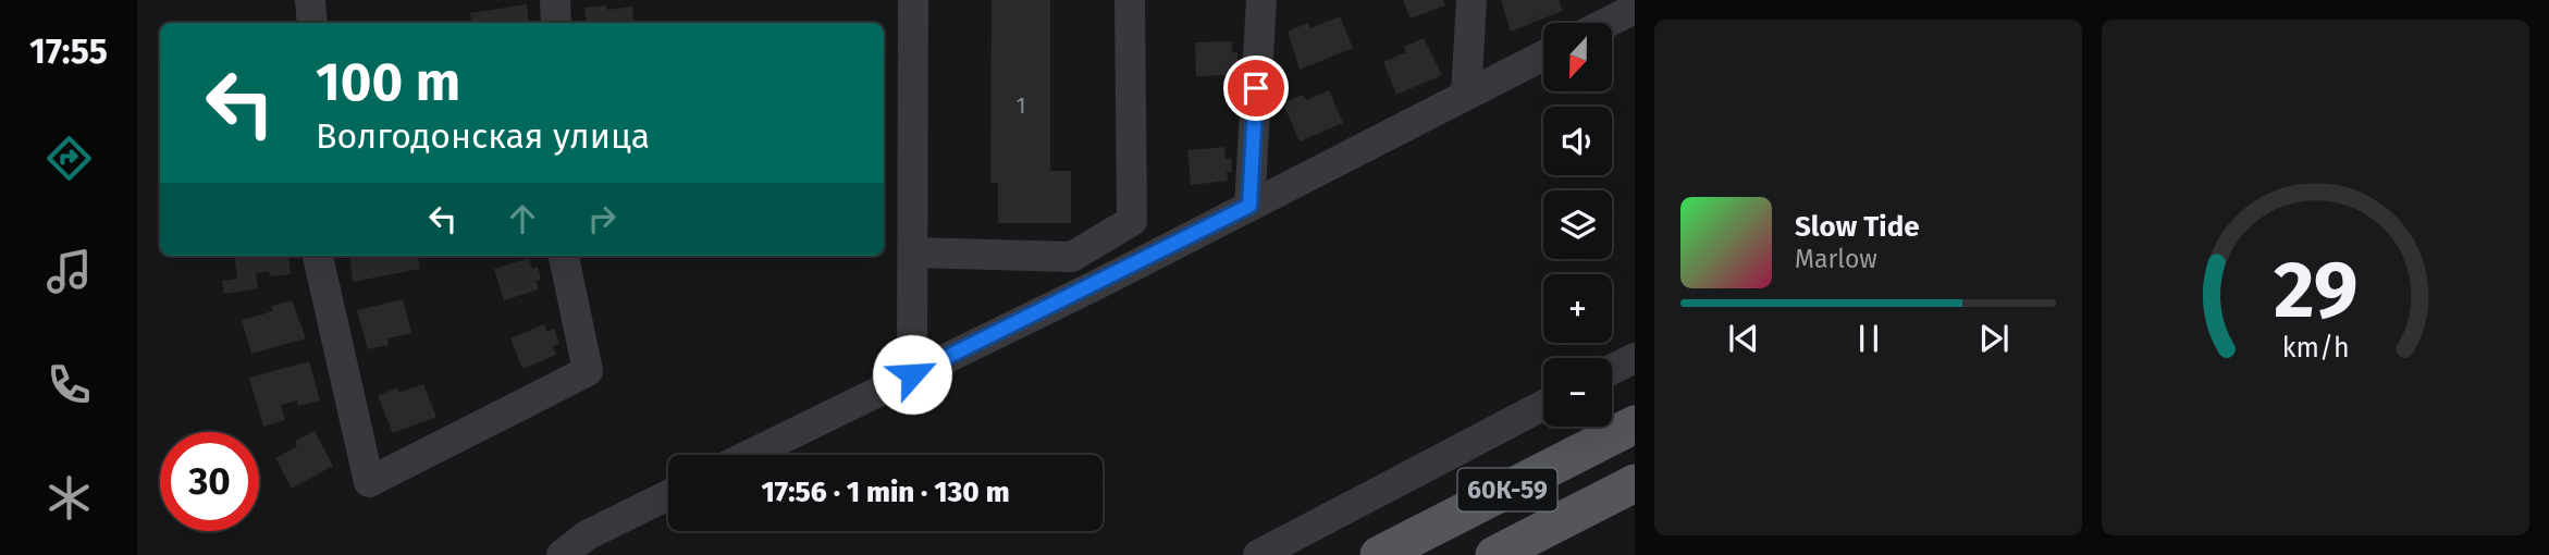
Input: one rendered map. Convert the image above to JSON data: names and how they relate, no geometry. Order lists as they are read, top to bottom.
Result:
{
  "streets": {
    "main road": ["60К-59"]
  },
  "house_numbers": ["1"],
  "north": "bottom",
  "page": {
    "tabs": "17:55",
    "map_buttons": ["+", "−"],
    "turn": ["100 m", "Волгодонская улица"],
    "song": ["Slow Tide", "Marlow"],
    "limit": "30",
    "trip": "17:56 · 1 min · 130 m",
    "gauge": ["29", "km/h"]
  }
}
